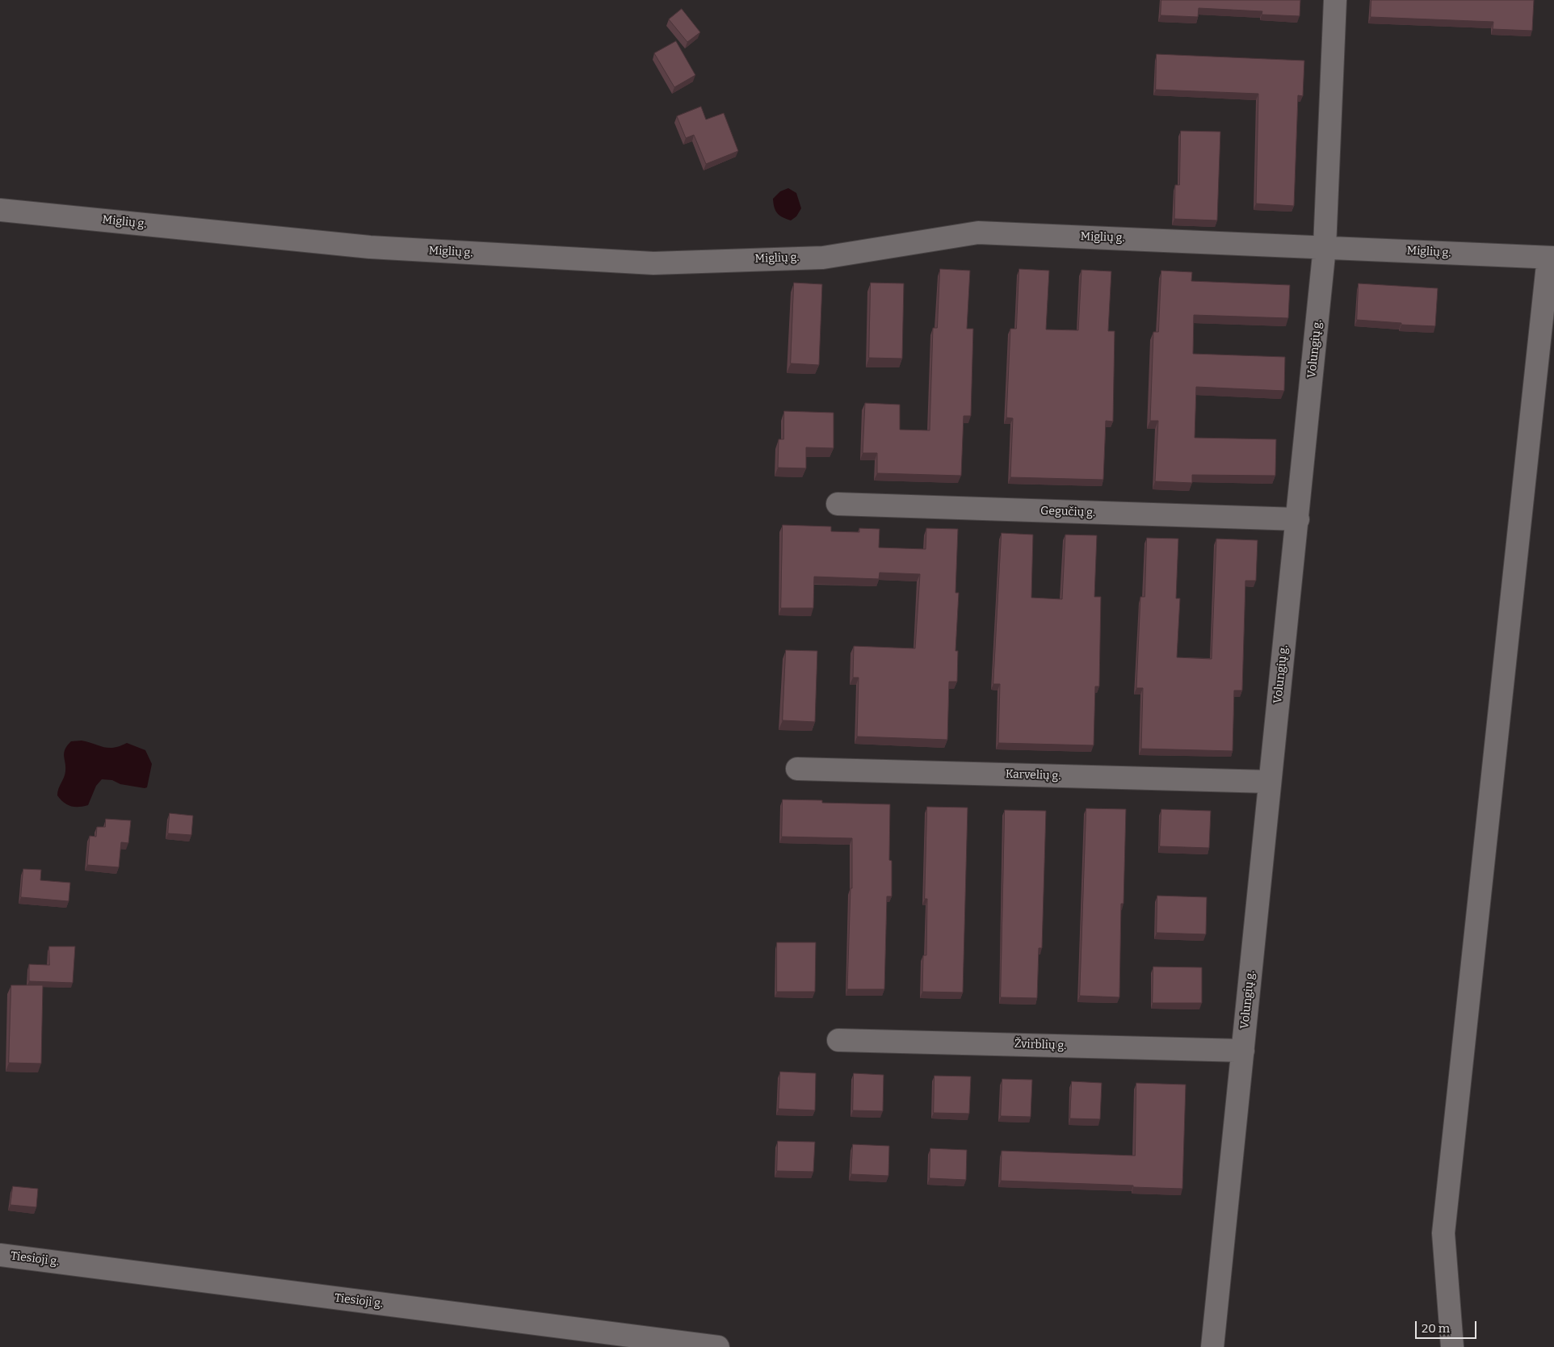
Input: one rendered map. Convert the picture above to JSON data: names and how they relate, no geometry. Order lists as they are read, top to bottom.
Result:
{
  "streets": {
    "street": [
      "Miglių g.",
      "Volungių g.",
      "Gegučių g.",
      "Karvelių g.",
      "Žvirblių g.",
      "Tiesioji g."
    ]
  },
  "crossings": [
    ["Miglių g.", "Volungių g."],
    ["Volungių g.", "Gegučių g."],
    ["Volungių g.", "Karvelių g."],
    ["Volungių g.", "Žvirblių g."]
  ],
  "scale_bar": "20 m"
}
